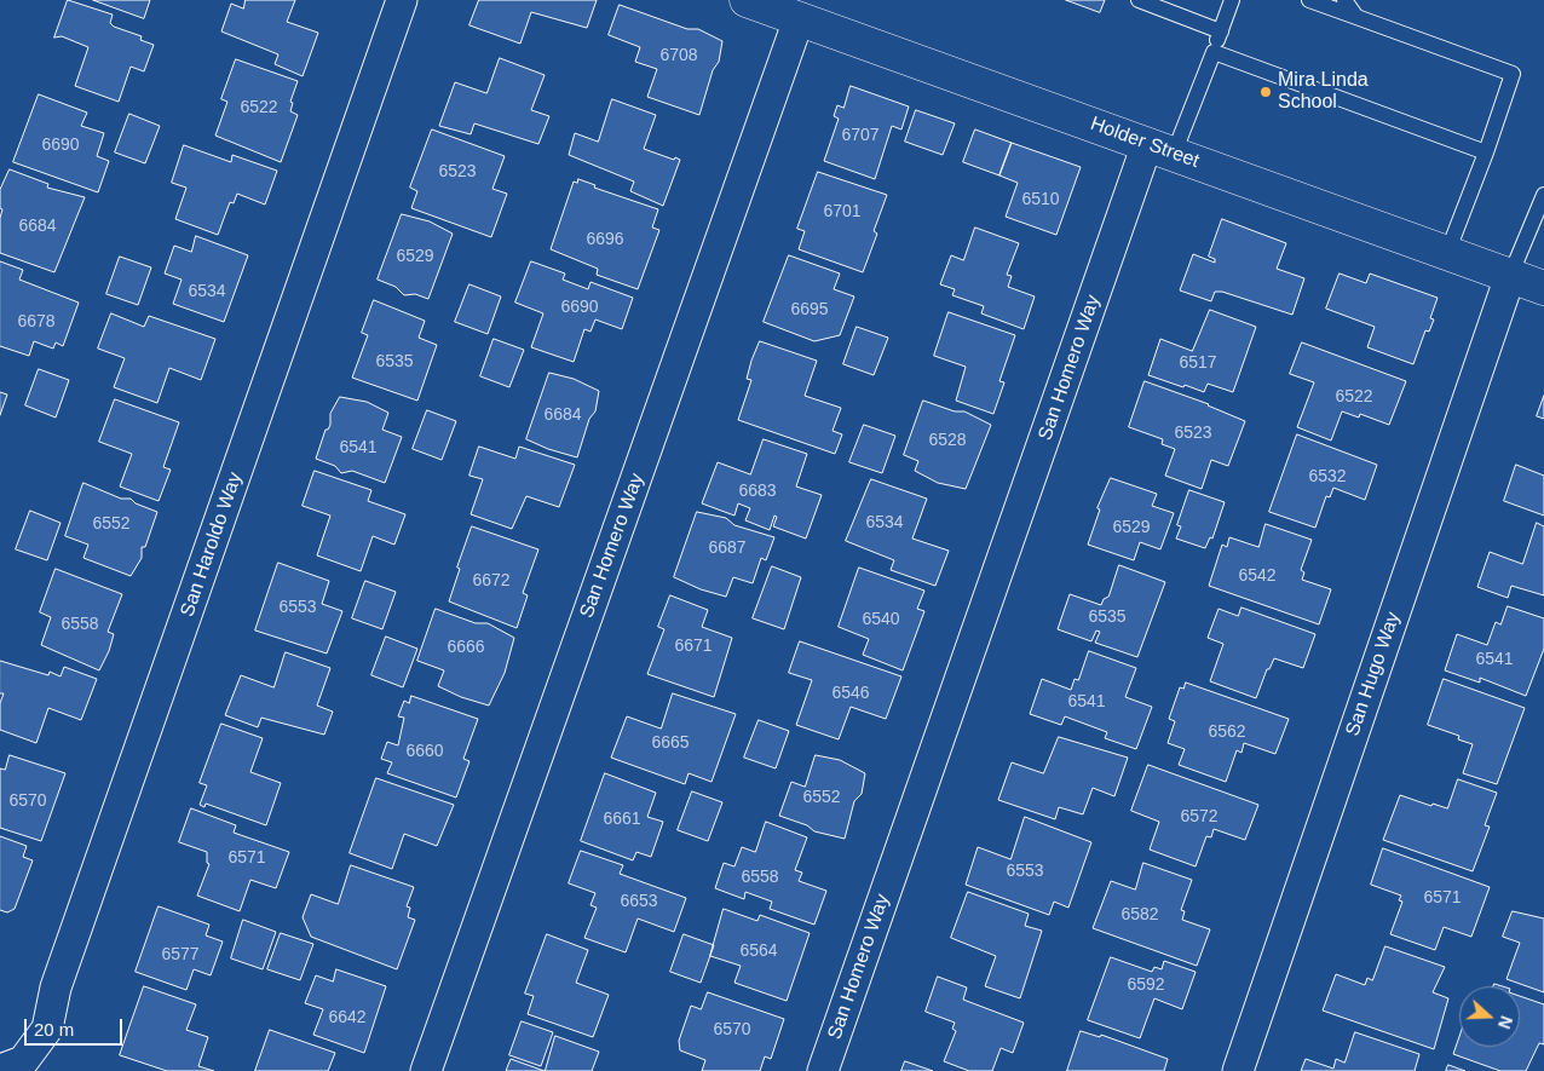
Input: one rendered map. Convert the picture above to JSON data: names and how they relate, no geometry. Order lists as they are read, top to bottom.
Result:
{
  "streets": {
    "street": [
      "Holder Street",
      "San Homero Way",
      "San Haroldo Way",
      "San Hugo Way"
    ]
  },
  "crossings": [
    ["Holder Street", "San Homero Way"],
    ["Holder Street", "San Hugo Way"]
  ],
  "places": ["Mira Linda School"],
  "house_numbers": [
    "6708",
    "6522",
    "6707",
    "6690",
    "6523",
    "6510",
    "6701",
    "6684",
    "6696",
    "6529",
    "6534",
    "6690",
    "6695",
    "6678",
    "6535",
    "6517",
    "6522",
    "6684",
    "6523",
    "6528",
    "6541",
    "6532",
    "6683",
    "6534",
    "6552",
    "6529",
    "6687",
    "6542",
    "6672",
    "6553",
    "6535",
    "6540",
    "6558",
    "6671",
    "6666",
    "6541",
    "6546",
    "6541",
    "6562",
    "6665",
    "6660",
    "6552",
    "6570",
    "6572",
    "6661",
    "6571",
    "6553",
    "6558",
    "6571",
    "6653",
    "6582",
    "6564",
    "6577",
    "6592",
    "6642",
    "6570"
  ],
  "scale_bar": "20 m",
  "north": "right"
}
